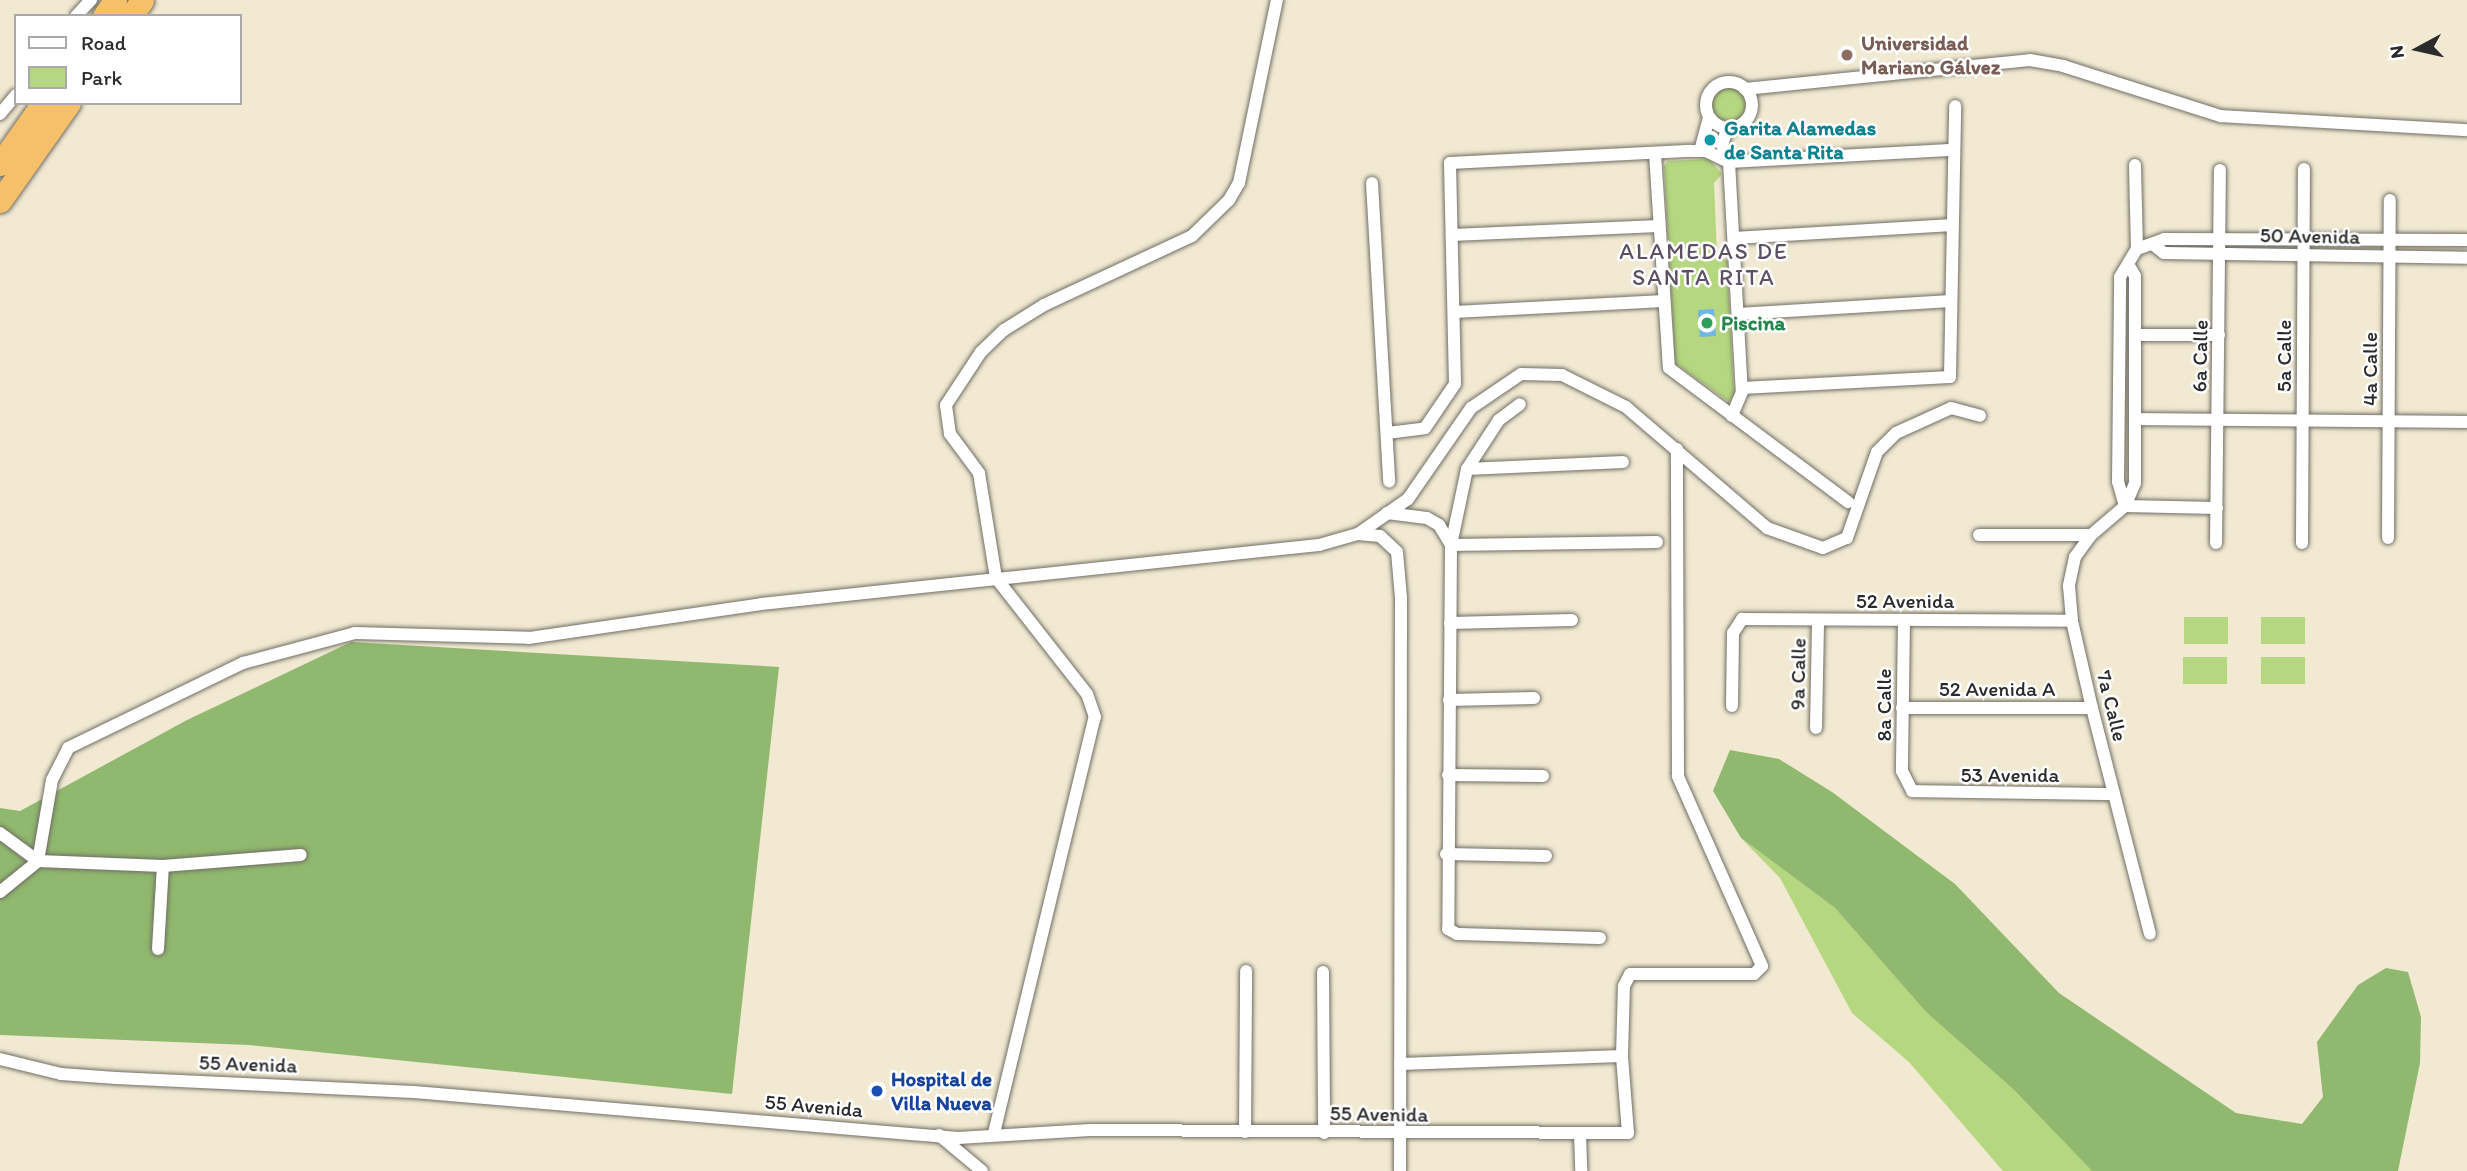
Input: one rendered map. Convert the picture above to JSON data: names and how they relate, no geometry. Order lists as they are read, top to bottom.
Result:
{
  "streets": {
    "street": [
      "50 Avenida",
      "6a Calle",
      "5a Calle",
      "4a Calle",
      "52 Avenida",
      "9a Calle",
      "52 Avenida A",
      "8a Calle",
      "7a Calle",
      "53 Avenida",
      "55 Avenida"
    ]
  },
  "crossings": [
    ["50 Avenida", "6a Calle"],
    ["50 Avenida", "5a Calle"],
    ["50 Avenida", "4a Calle"],
    ["52 Avenida", "9a Calle"],
    ["52 Avenida", "8a Calle"],
    ["52 Avenida", "7a Calle"],
    ["52 Avenida A", "8a Calle"],
    ["52 Avenida A", "7a Calle"],
    ["8a Calle", "53 Avenida"],
    ["7a Calle", "53 Avenida"]
  ],
  "districts": ["ALAMEDAS DE SANTA RITA"],
  "places": [
    "Universidad Mariano Gálvez",
    "Garita Alamedas de Santa Rita",
    "Piscina",
    "Hospital de Villa Nueva"
  ],
  "legend": ["Road", "Park"],
  "north": "left"
}
